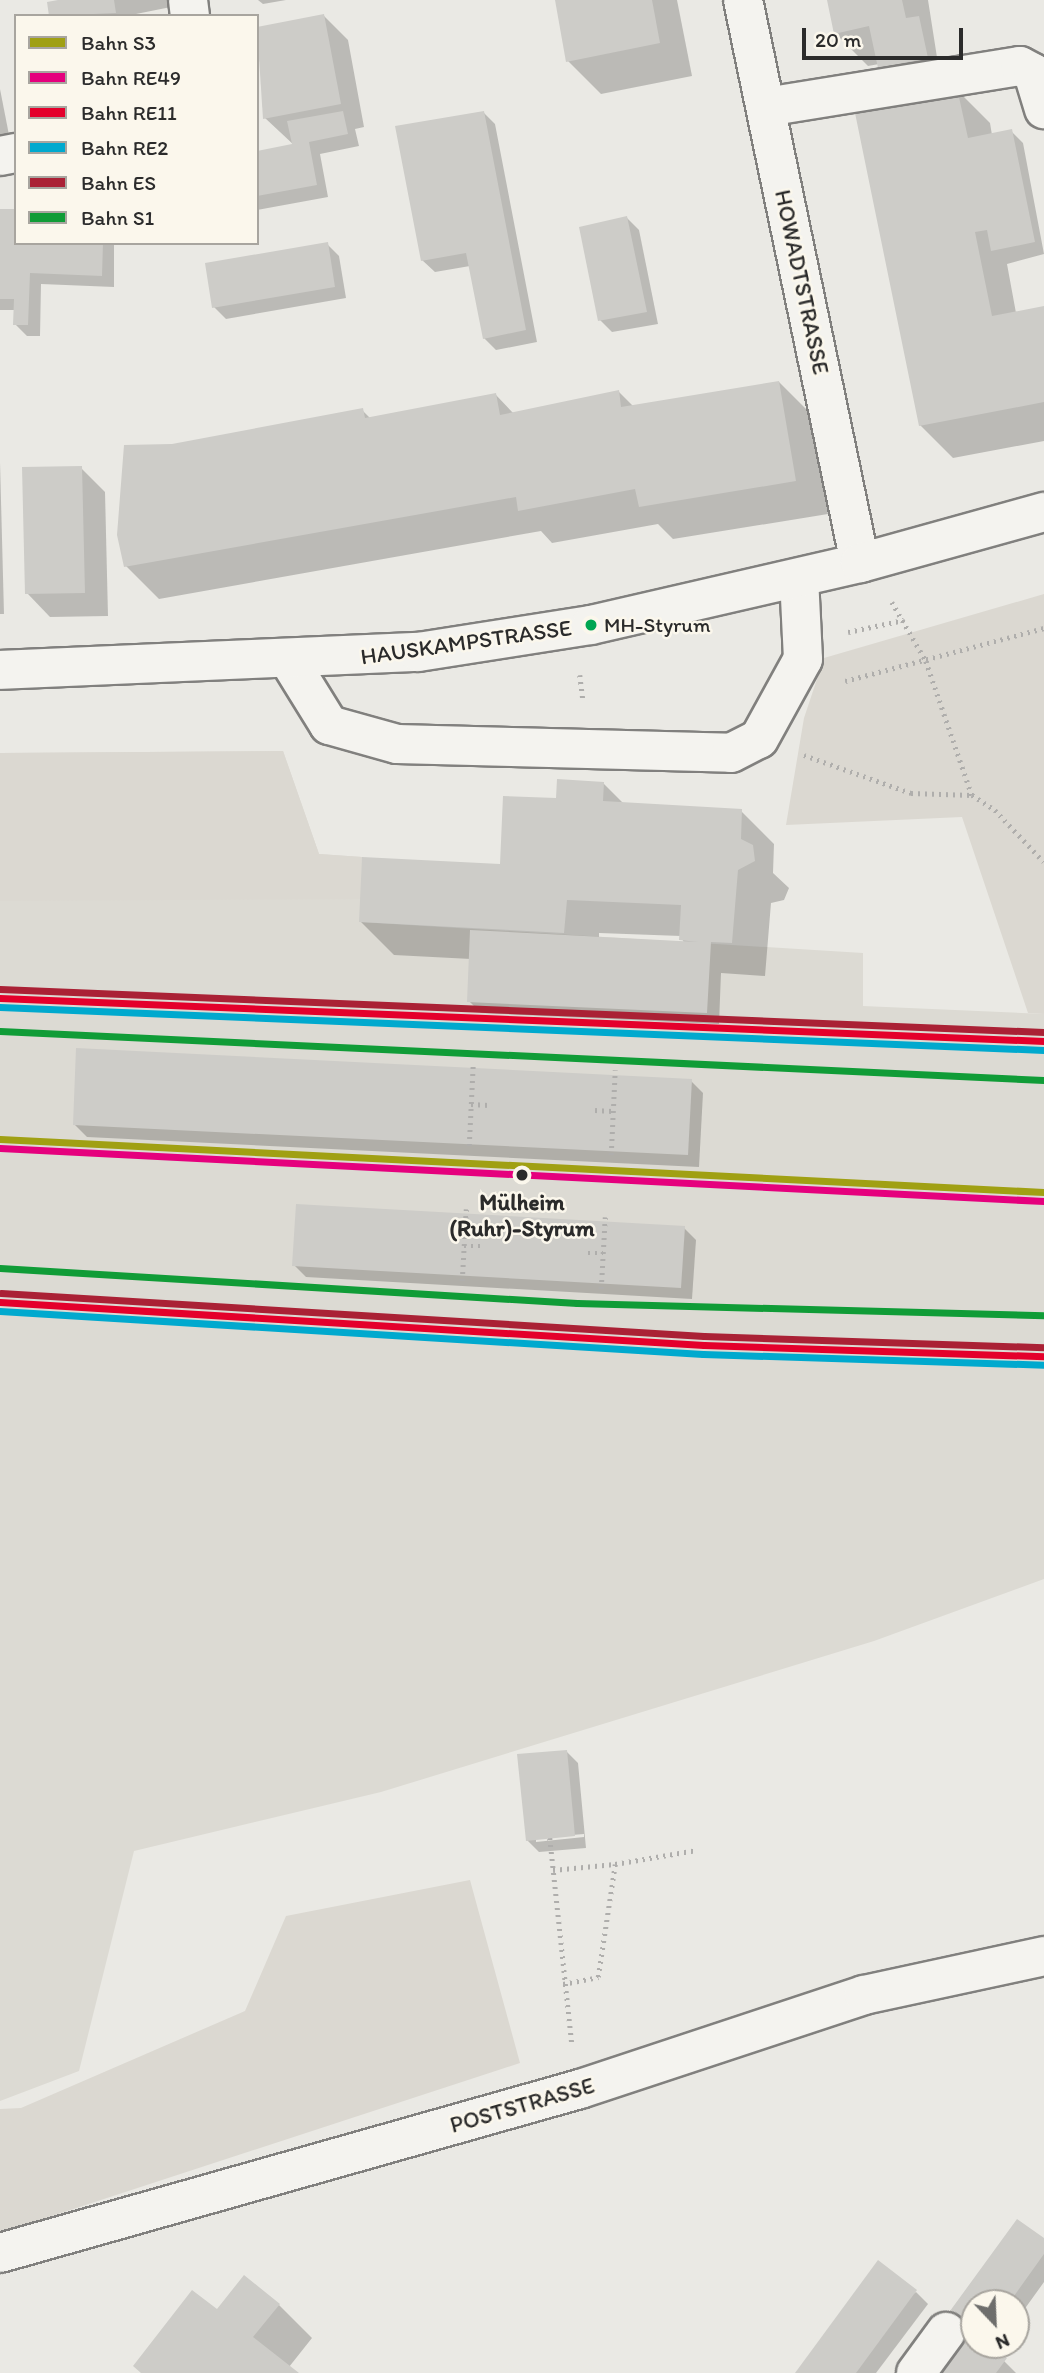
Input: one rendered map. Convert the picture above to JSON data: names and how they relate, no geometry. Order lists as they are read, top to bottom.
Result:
{
  "streets": {
    "street": ["HOWADTSTRASSE", "HAUSKAMPSTRASSE", "POSTSTRASSE"]
  },
  "crossings": [
    ["HOWADTSTRASSE", "HAUSKAMPSTRASSE"]
  ],
  "places": ["MH-Styrum", "Mülheim (Ruhr)-Styrum"],
  "lines": [
    "rail line ES",
    "rail line RE11",
    "rail line RE2",
    "rail line S1",
    "rail line S3",
    "rail line RE49"
  ],
  "legend": [
    "Bahn S3",
    "Bahn RE49",
    "Bahn RE11",
    "Bahn RE2",
    "Bahn ES",
    "Bahn S1"
  ],
  "scale_bar": "20 m",
  "north": "bottom right"
}
